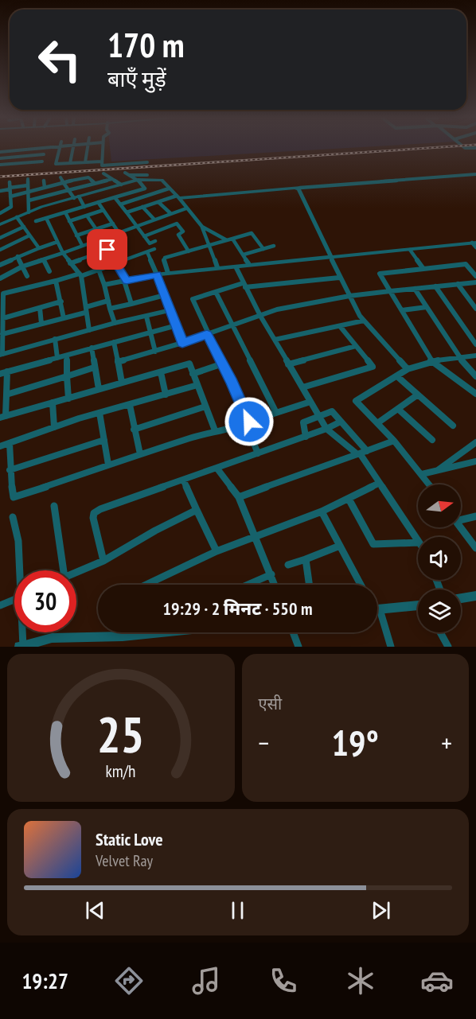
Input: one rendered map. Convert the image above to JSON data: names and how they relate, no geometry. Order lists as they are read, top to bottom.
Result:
{
  "north": "right",
  "page": {
    "turn": ["170 m", "बाएँ मुड़ें"],
    "limit": "30",
    "trip": "19:29 · 2 मिनट · 550 m",
    "tile": "एसी",
    "heat": ["−", "19°", "+"],
    "song": ["Static Love", "Velvet Ray"],
    "tabs": "19:27",
    "gauge": ["25", "km/h"]
  }
}
